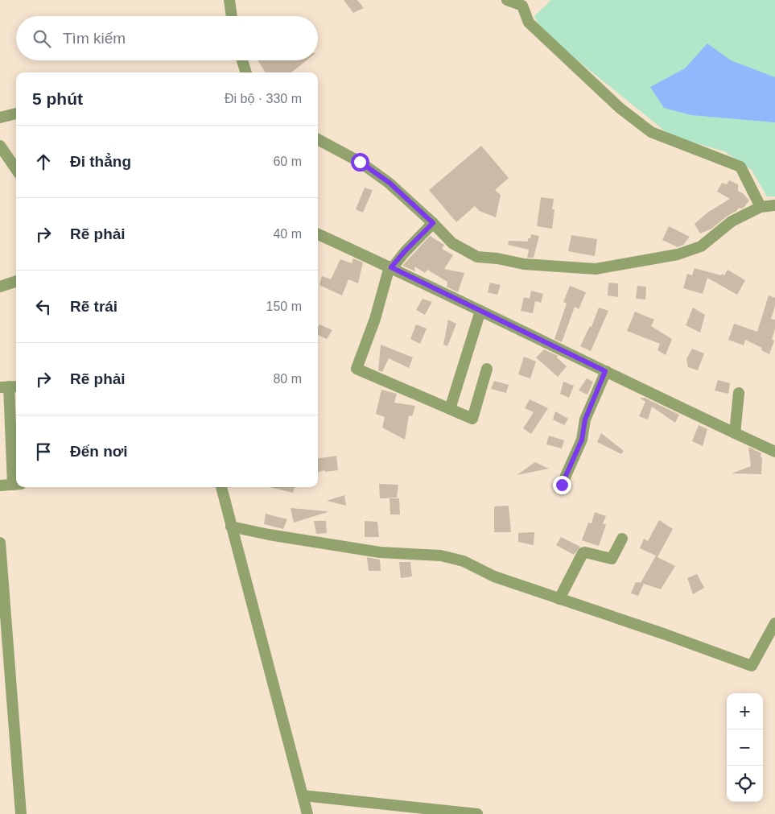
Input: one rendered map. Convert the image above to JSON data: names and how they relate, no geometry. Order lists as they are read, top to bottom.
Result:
{
  "page": {
    "search": "Tìm kiếm",
    "heading": ["5 phút", "Đi bộ · 330 m"],
    "list": [
      ["Đi thẳng", "60 m"],
      ["Rẽ phải", "40 m"],
      ["Rẽ trái", "150 m"],
      ["Rẽ phải", "80 m"],
      "Đến nơi"
    ],
    "map_buttons": ["+", "−"]
  }
}
